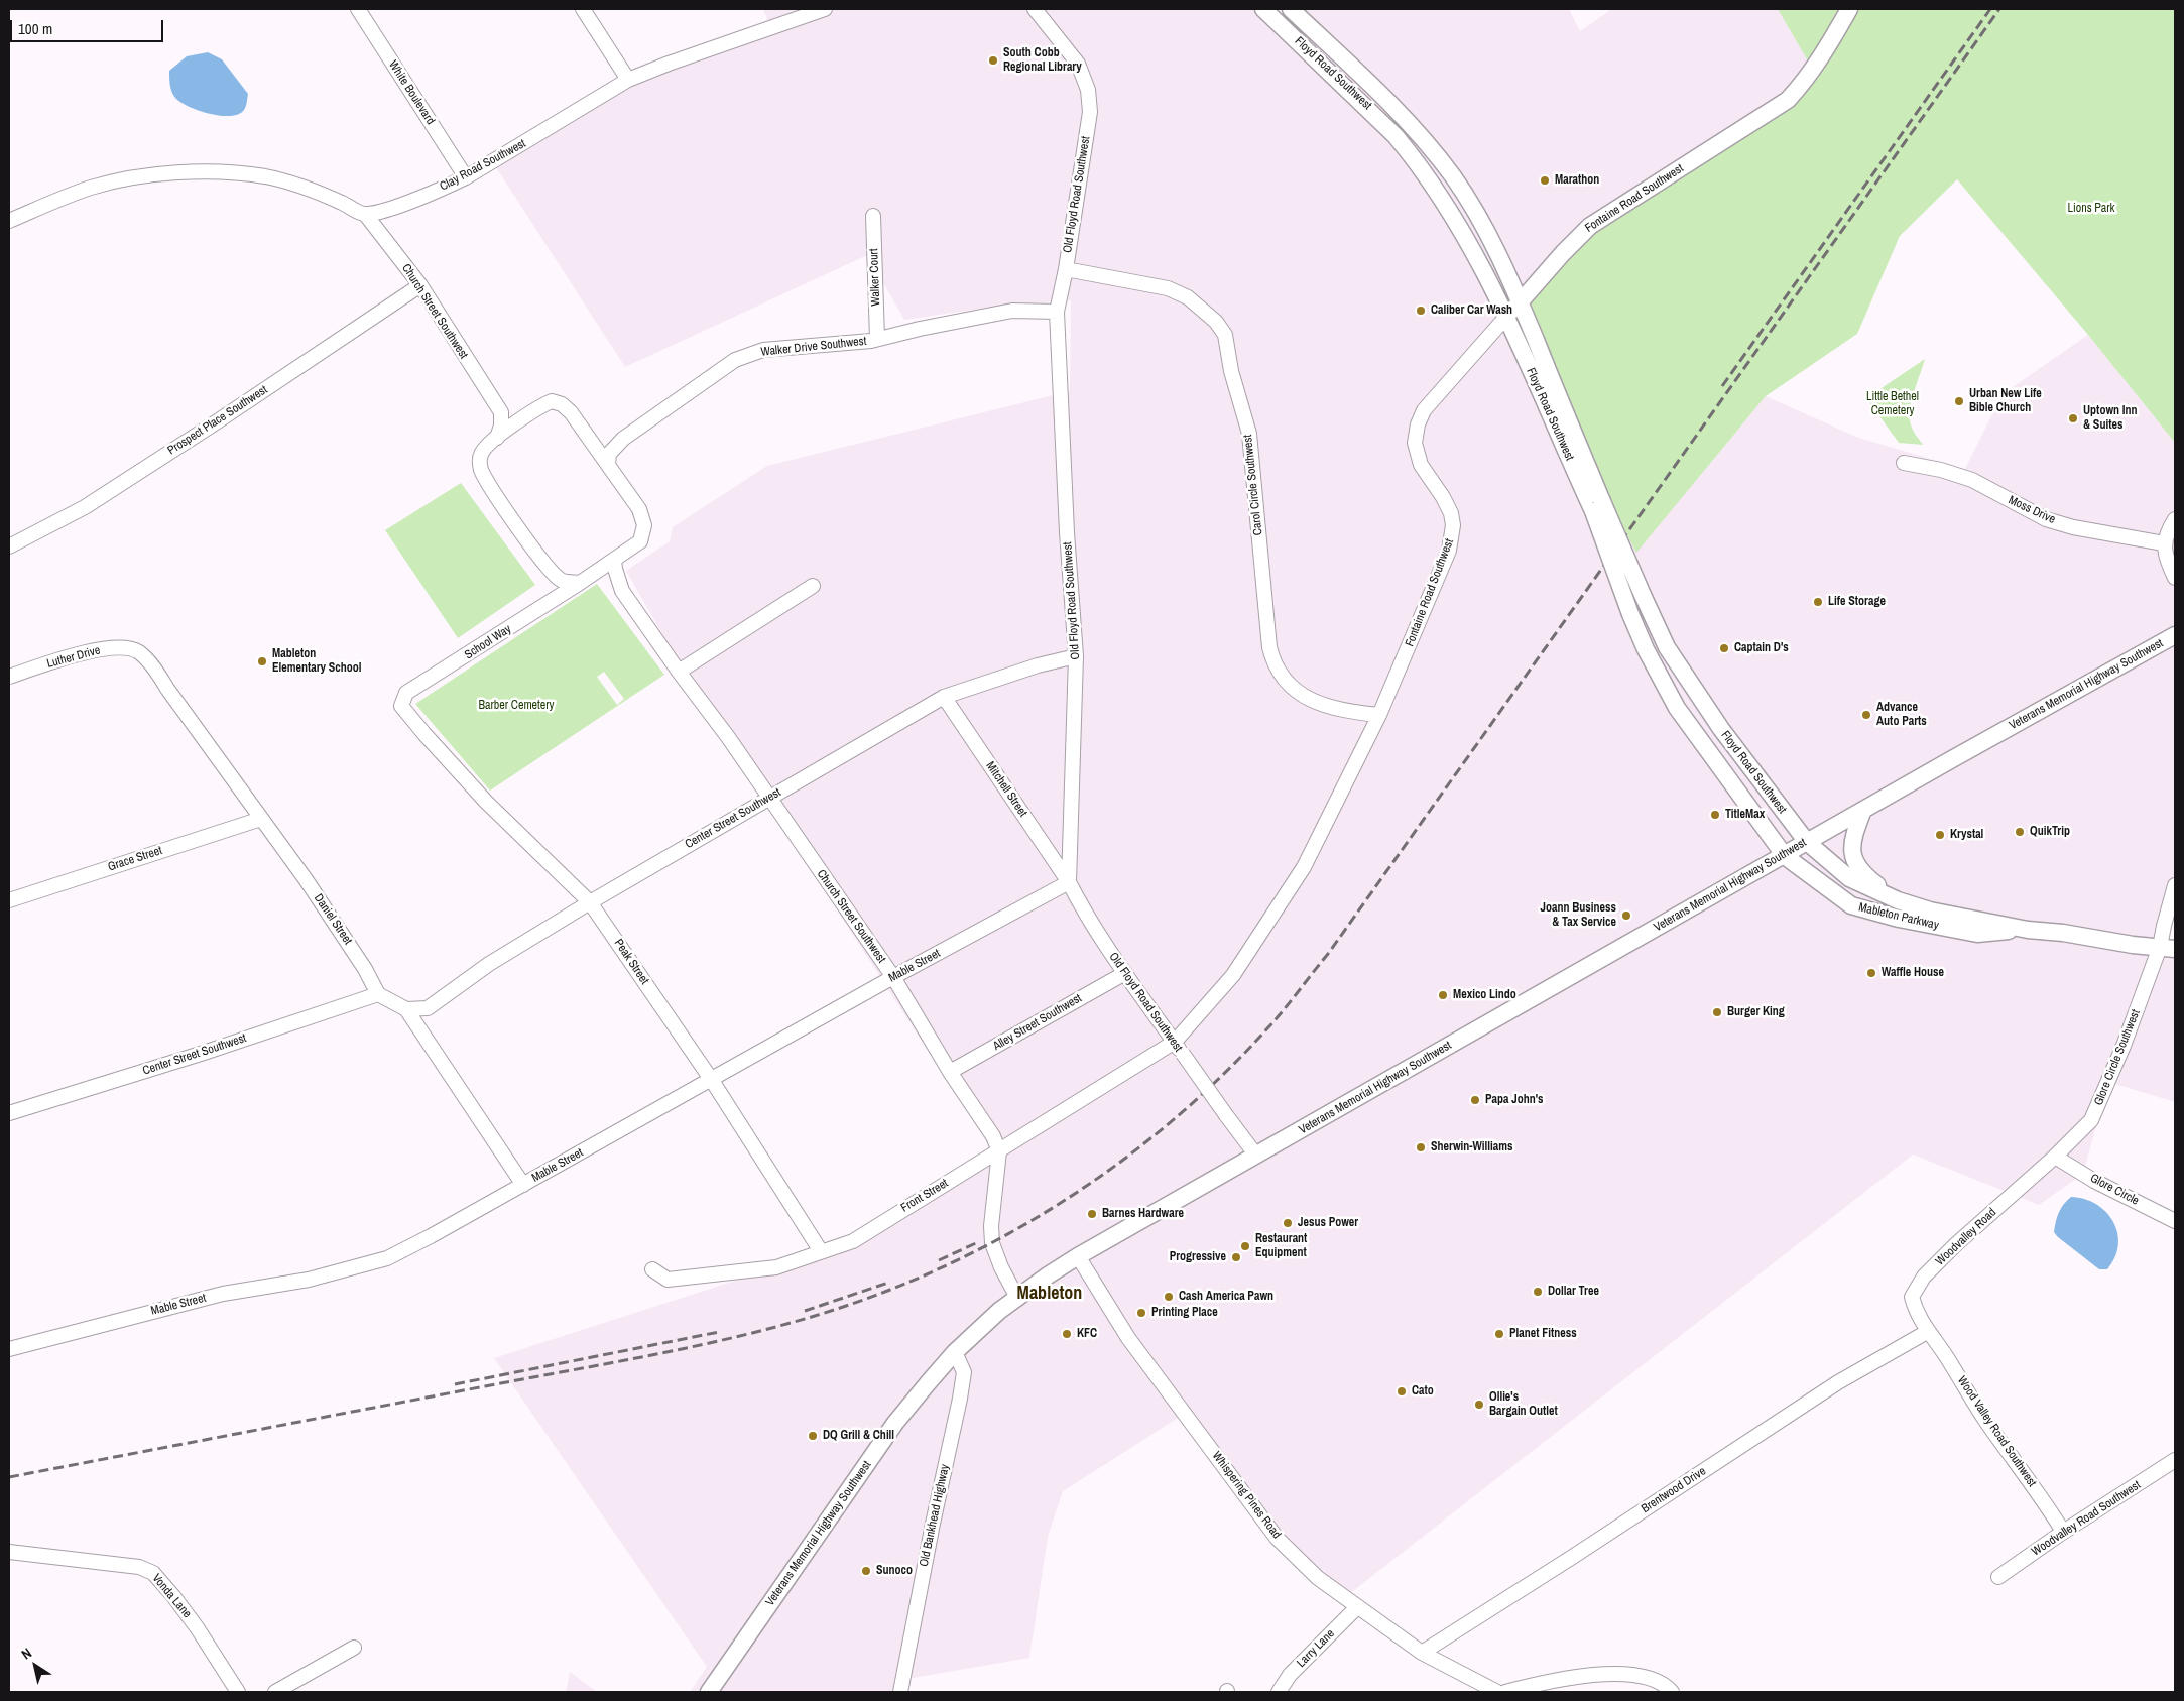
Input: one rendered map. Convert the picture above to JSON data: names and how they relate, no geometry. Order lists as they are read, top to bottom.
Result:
{
  "streets": {
    "main road": [
      "Floyd Road Southwest",
      "Fontaine Road Southwest",
      "Veterans Memorial Highway Southwest",
      "Mableton Parkway"
    ],
    "street": [
      "White Boulevard",
      "Clay Road Southwest",
      "Old Floyd Road Southwest",
      "Walker Court",
      "Church Street Southwest",
      "Walker Drive Southwest",
      "Prospect Place Southwest",
      "Carol Circle Southwest",
      "Moss Drive",
      "School Way",
      "Luther Drive",
      "Mitchell Street",
      "Center Street Southwest",
      "Grace Street",
      "Daniel Street",
      "Peak Street",
      "Mable Street",
      "Alley Street Southwest",
      "Glore Circle Southwest",
      "Glore Circle",
      "Front Street",
      "Woodvalley Road",
      "Wood Valley Road Southwest",
      "Brentwood Drive",
      "Whispering Pines Road",
      "Old Bankhead Highway",
      "Woodvalley Road Southwest",
      "Vonda Lane",
      "Larry Lane"
    ]
  },
  "crossings": [
    ["Floyd Road Southwest", "Fontaine Road Southwest"],
    ["Floyd Road Southwest", "Veterans Memorial Highway Southwest"],
    ["Floyd Road Southwest", "Mableton Parkway"],
    ["White Boulevard", "Clay Road Southwest"],
    ["Clay Road Southwest", "Church Street Southwest"],
    ["Old Floyd Road Southwest", "Fontaine Road Southwest"],
    ["Old Floyd Road Southwest", "Walker Drive Southwest"],
    ["Old Floyd Road Southwest", "Carol Circle Southwest"],
    ["Old Floyd Road Southwest", "Veterans Memorial Highway Southwest"],
    ["Old Floyd Road Southwest", "Mitchell Street"],
    ["Old Floyd Road Southwest", "Center Street Southwest"],
    ["Old Floyd Road Southwest", "Mable Street"],
    ["Old Floyd Road Southwest", "Alley Street Southwest"],
    ["Old Floyd Road Southwest", "Front Street"],
    ["Fontaine Road Southwest", "Carol Circle Southwest"],
    ["Fontaine Road Southwest", "Front Street"],
    ["Walker Court", "Walker Drive Southwest"],
    ["Church Street Southwest", "Prospect Place Southwest"],
    ["Church Street Southwest", "Center Street Southwest"],
    ["Church Street Southwest", "Mable Street"],
    ["Church Street Southwest", "Alley Street Southwest"],
    ["Church Street Southwest", "Front Street"],
    ["School Way", "Peak Street"],
    ["Luther Drive", "Daniel Street"],
    ["Veterans Memorial Highway Southwest", "Mableton Parkway"],
    ["Veterans Memorial Highway Southwest", "Whispering Pines Road"],
    ["Veterans Memorial Highway Southwest", "Old Bankhead Highway"],
    ["Mitchell Street", "Center Street Southwest"],
    ["Mitchell Street", "Mable Street"],
    ["Center Street Southwest", "Daniel Street"],
    ["Center Street Southwest", "Peak Street"],
    ["Grace Street", "Daniel Street"],
    ["Mableton Parkway", "Glore Circle Southwest"],
    ["Peak Street", "Mable Street"],
    ["Peak Street", "Front Street"],
    ["Glore Circle Southwest", "Glore Circle"],
    ["Glore Circle Southwest", "Woodvalley Road"],
    ["Glore Circle", "Woodvalley Road"],
    ["Woodvalley Road", "Wood Valley Road Southwest"],
    ["Woodvalley Road", "Brentwood Drive"],
    ["Wood Valley Road Southwest", "Brentwood Drive"],
    ["Wood Valley Road Southwest", "Woodvalley Road Southwest"],
    ["Brentwood Drive", "Whispering Pines Road"],
    ["Whispering Pines Road", "Larry Lane"]
  ],
  "districts": ["Mableton"],
  "parks": ["Lions Park", "Little Bethel Cemetery", "Barber Cemetery"],
  "places": [
    "South Cobb Regional Library",
    "Marathon",
    "Caliber Car Wash",
    "Urban New Life Bible Church",
    "Uptown Inn & Suites",
    "Life Storage",
    "Captain D's",
    "Mableton Elementary School",
    "Advance Auto Parts",
    "TitleMax",
    "QuikTrip",
    "Krystal",
    "Joann Business & Tax Service",
    "Waffle House",
    "Mexico Lindo",
    "Burger King",
    "Papa John's",
    "Sherwin-Williams",
    "Barnes Hardware",
    "Jesus Power",
    "Restaurant Equipment",
    "Progressive",
    "Dollar Tree",
    "Cash America Pawn",
    "Printing Place",
    "KFC",
    "Planet Fitness",
    "Cato",
    "Ollie's Bargain Outlet",
    "DQ Grill & Chill",
    "Sunoco"
  ],
  "scale_bar": "100 m",
  "north": "top left"
}
